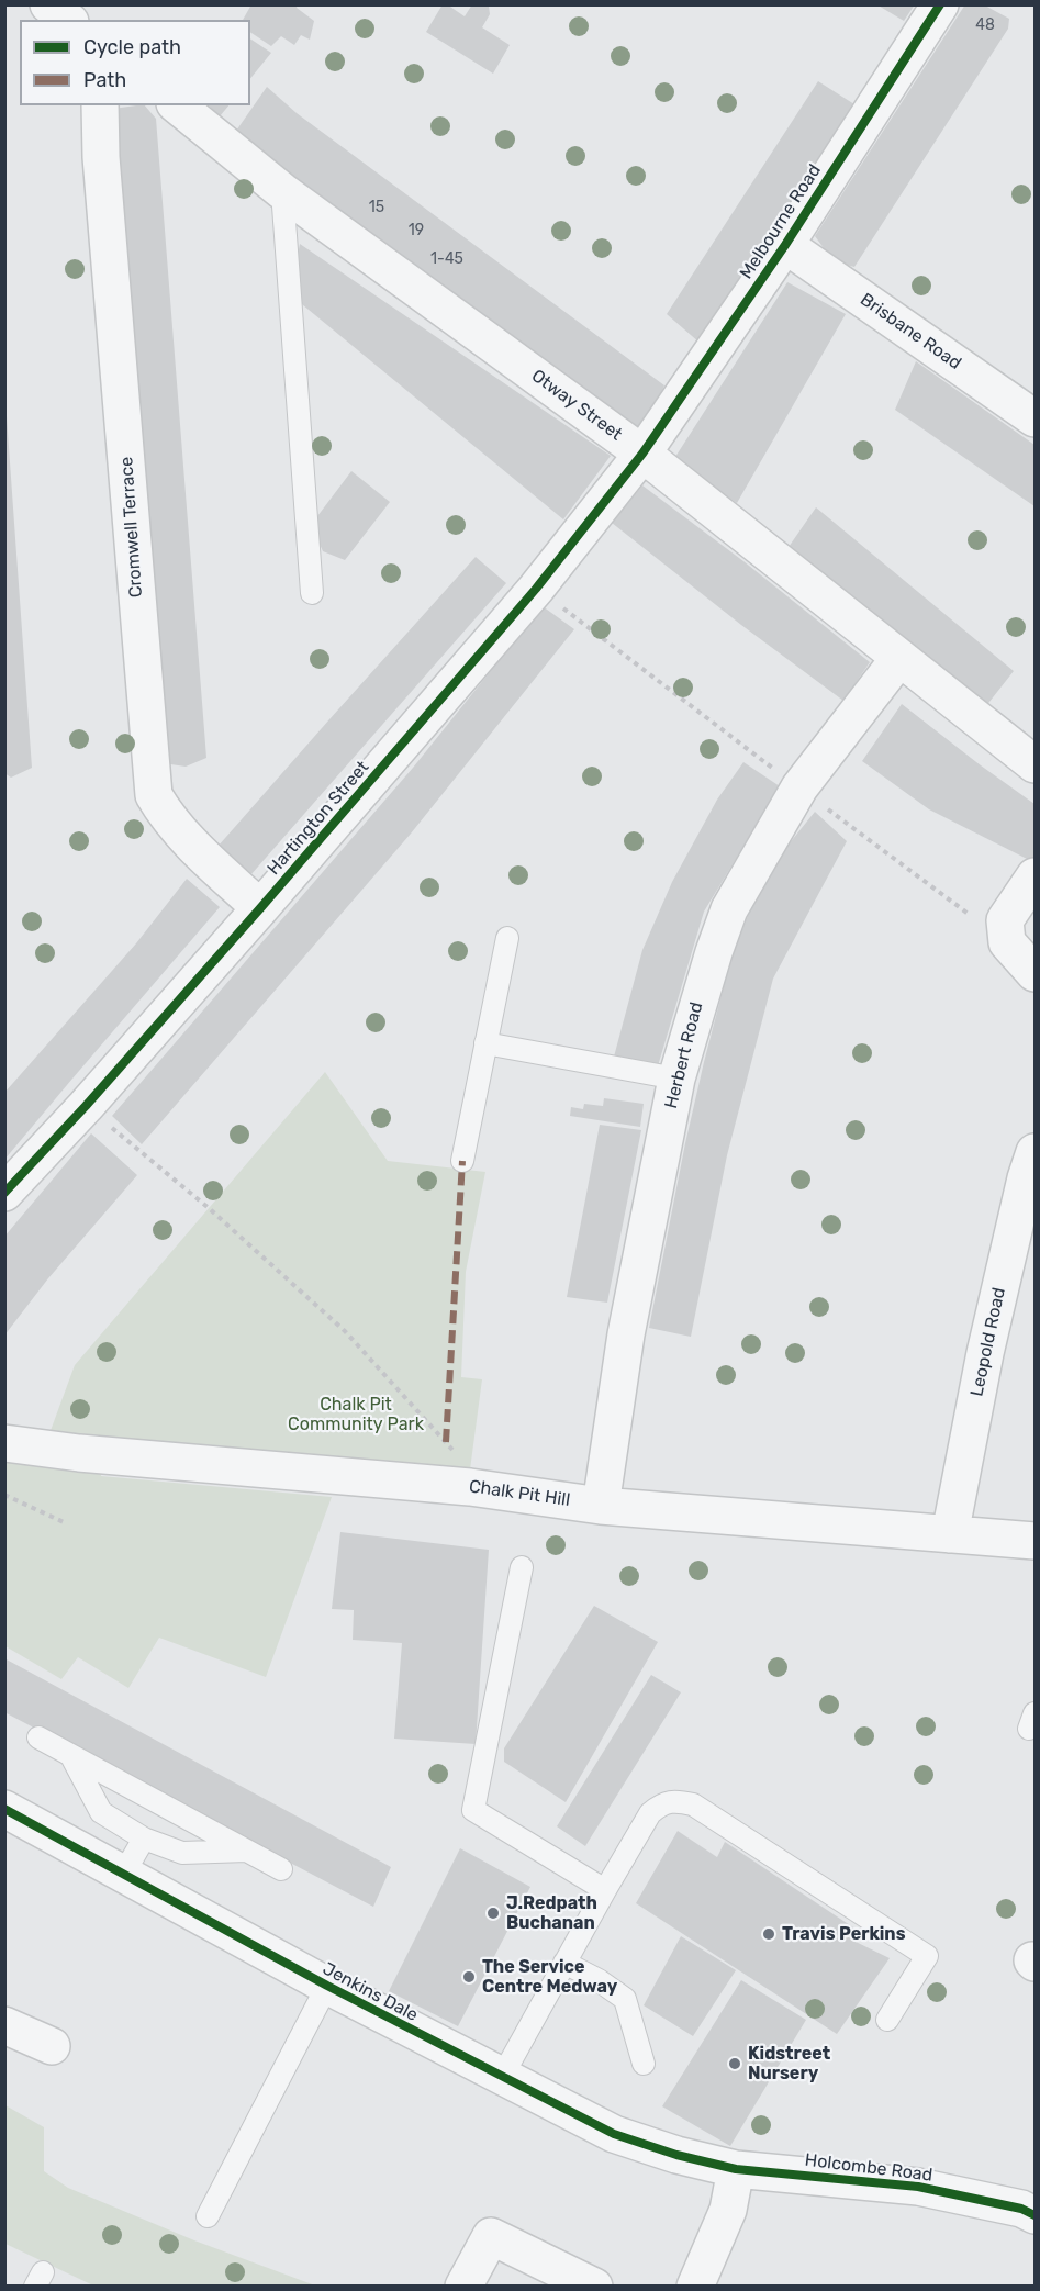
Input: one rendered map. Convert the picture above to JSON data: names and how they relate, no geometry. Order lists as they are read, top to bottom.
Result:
{
  "streets": {
    "street": [
      "Melbourne Road",
      "Brisbane Road",
      "Otway Street",
      "Cromwell Terrace",
      "Hartington Street",
      "Herbert Road",
      "Leopold Road",
      "Chalk Pit Hill",
      "Jenkins Dale",
      "Holcombe Road"
    ]
  },
  "crossings": [
    ["Melbourne Road", "Brisbane Road"],
    ["Melbourne Road", "Otway Street"],
    ["Melbourne Road", "Hartington Street"],
    ["Otway Street", "Hartington Street"],
    ["Otway Street", "Herbert Road"],
    ["Cromwell Terrace", "Hartington Street"],
    ["Herbert Road", "Chalk Pit Hill"],
    ["Leopold Road", "Chalk Pit Hill"],
    ["Jenkins Dale", "Holcombe Road"]
  ],
  "parks": ["Chalk Pit Community Park"],
  "places": [
    "J.Redpath Buchanan",
    "Travis Perkins",
    "The Service Centre Medway",
    "Kidstreet Nursery"
  ],
  "house_numbers": [
    "48",
    "15",
    "19",
    "1-45"
  ],
  "legend": ["Cycle path", "Path"]
}
